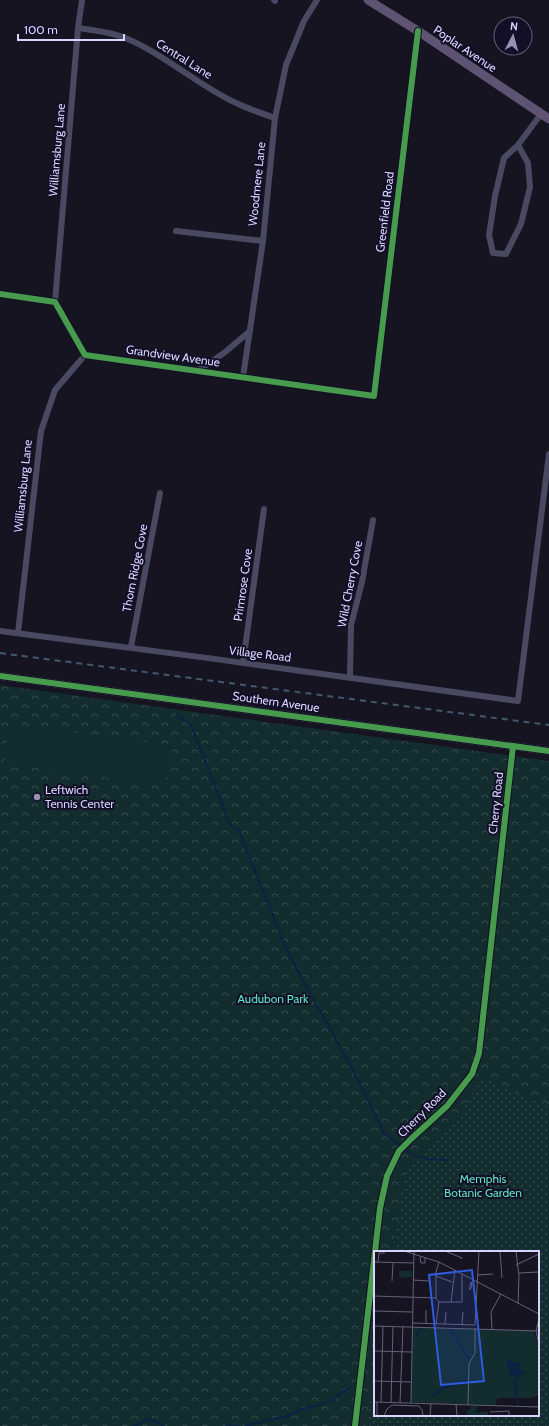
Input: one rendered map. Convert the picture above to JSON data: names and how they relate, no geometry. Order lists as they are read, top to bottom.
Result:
{
  "streets": {
    "main road": ["Poplar Avenue"],
    "street": [
      "Central Lane",
      "Williamsburg Lane",
      "Woodmere Lane",
      "Greenfield Road",
      "Grandview Avenue",
      "Thorn Ridge Cove",
      "Wild Cherry Cove",
      "Primrose Cove",
      "Village Road",
      "Southern Avenue",
      "Cherry Road"
    ]
  },
  "crossings": [
    ["Poplar Avenue", "Greenfield Road"],
    ["Central Lane", "Williamsburg Lane"],
    ["Central Lane", "Woodmere Lane"],
    ["Williamsburg Lane", "Grandview Avenue"],
    ["Williamsburg Lane", "Village Road"],
    ["Woodmere Lane", "Grandview Avenue"],
    ["Greenfield Road", "Grandview Avenue"],
    ["Thorn Ridge Cove", "Village Road"],
    ["Wild Cherry Cove", "Village Road"],
    ["Primrose Cove", "Village Road"],
    ["Southern Avenue", "Cherry Road"]
  ],
  "parks": ["Audubon Park", "Memphis Botanic Garden"],
  "places": ["Leftwich Tennis Center"],
  "scale_bar": "100 m",
  "north": "top"
}
